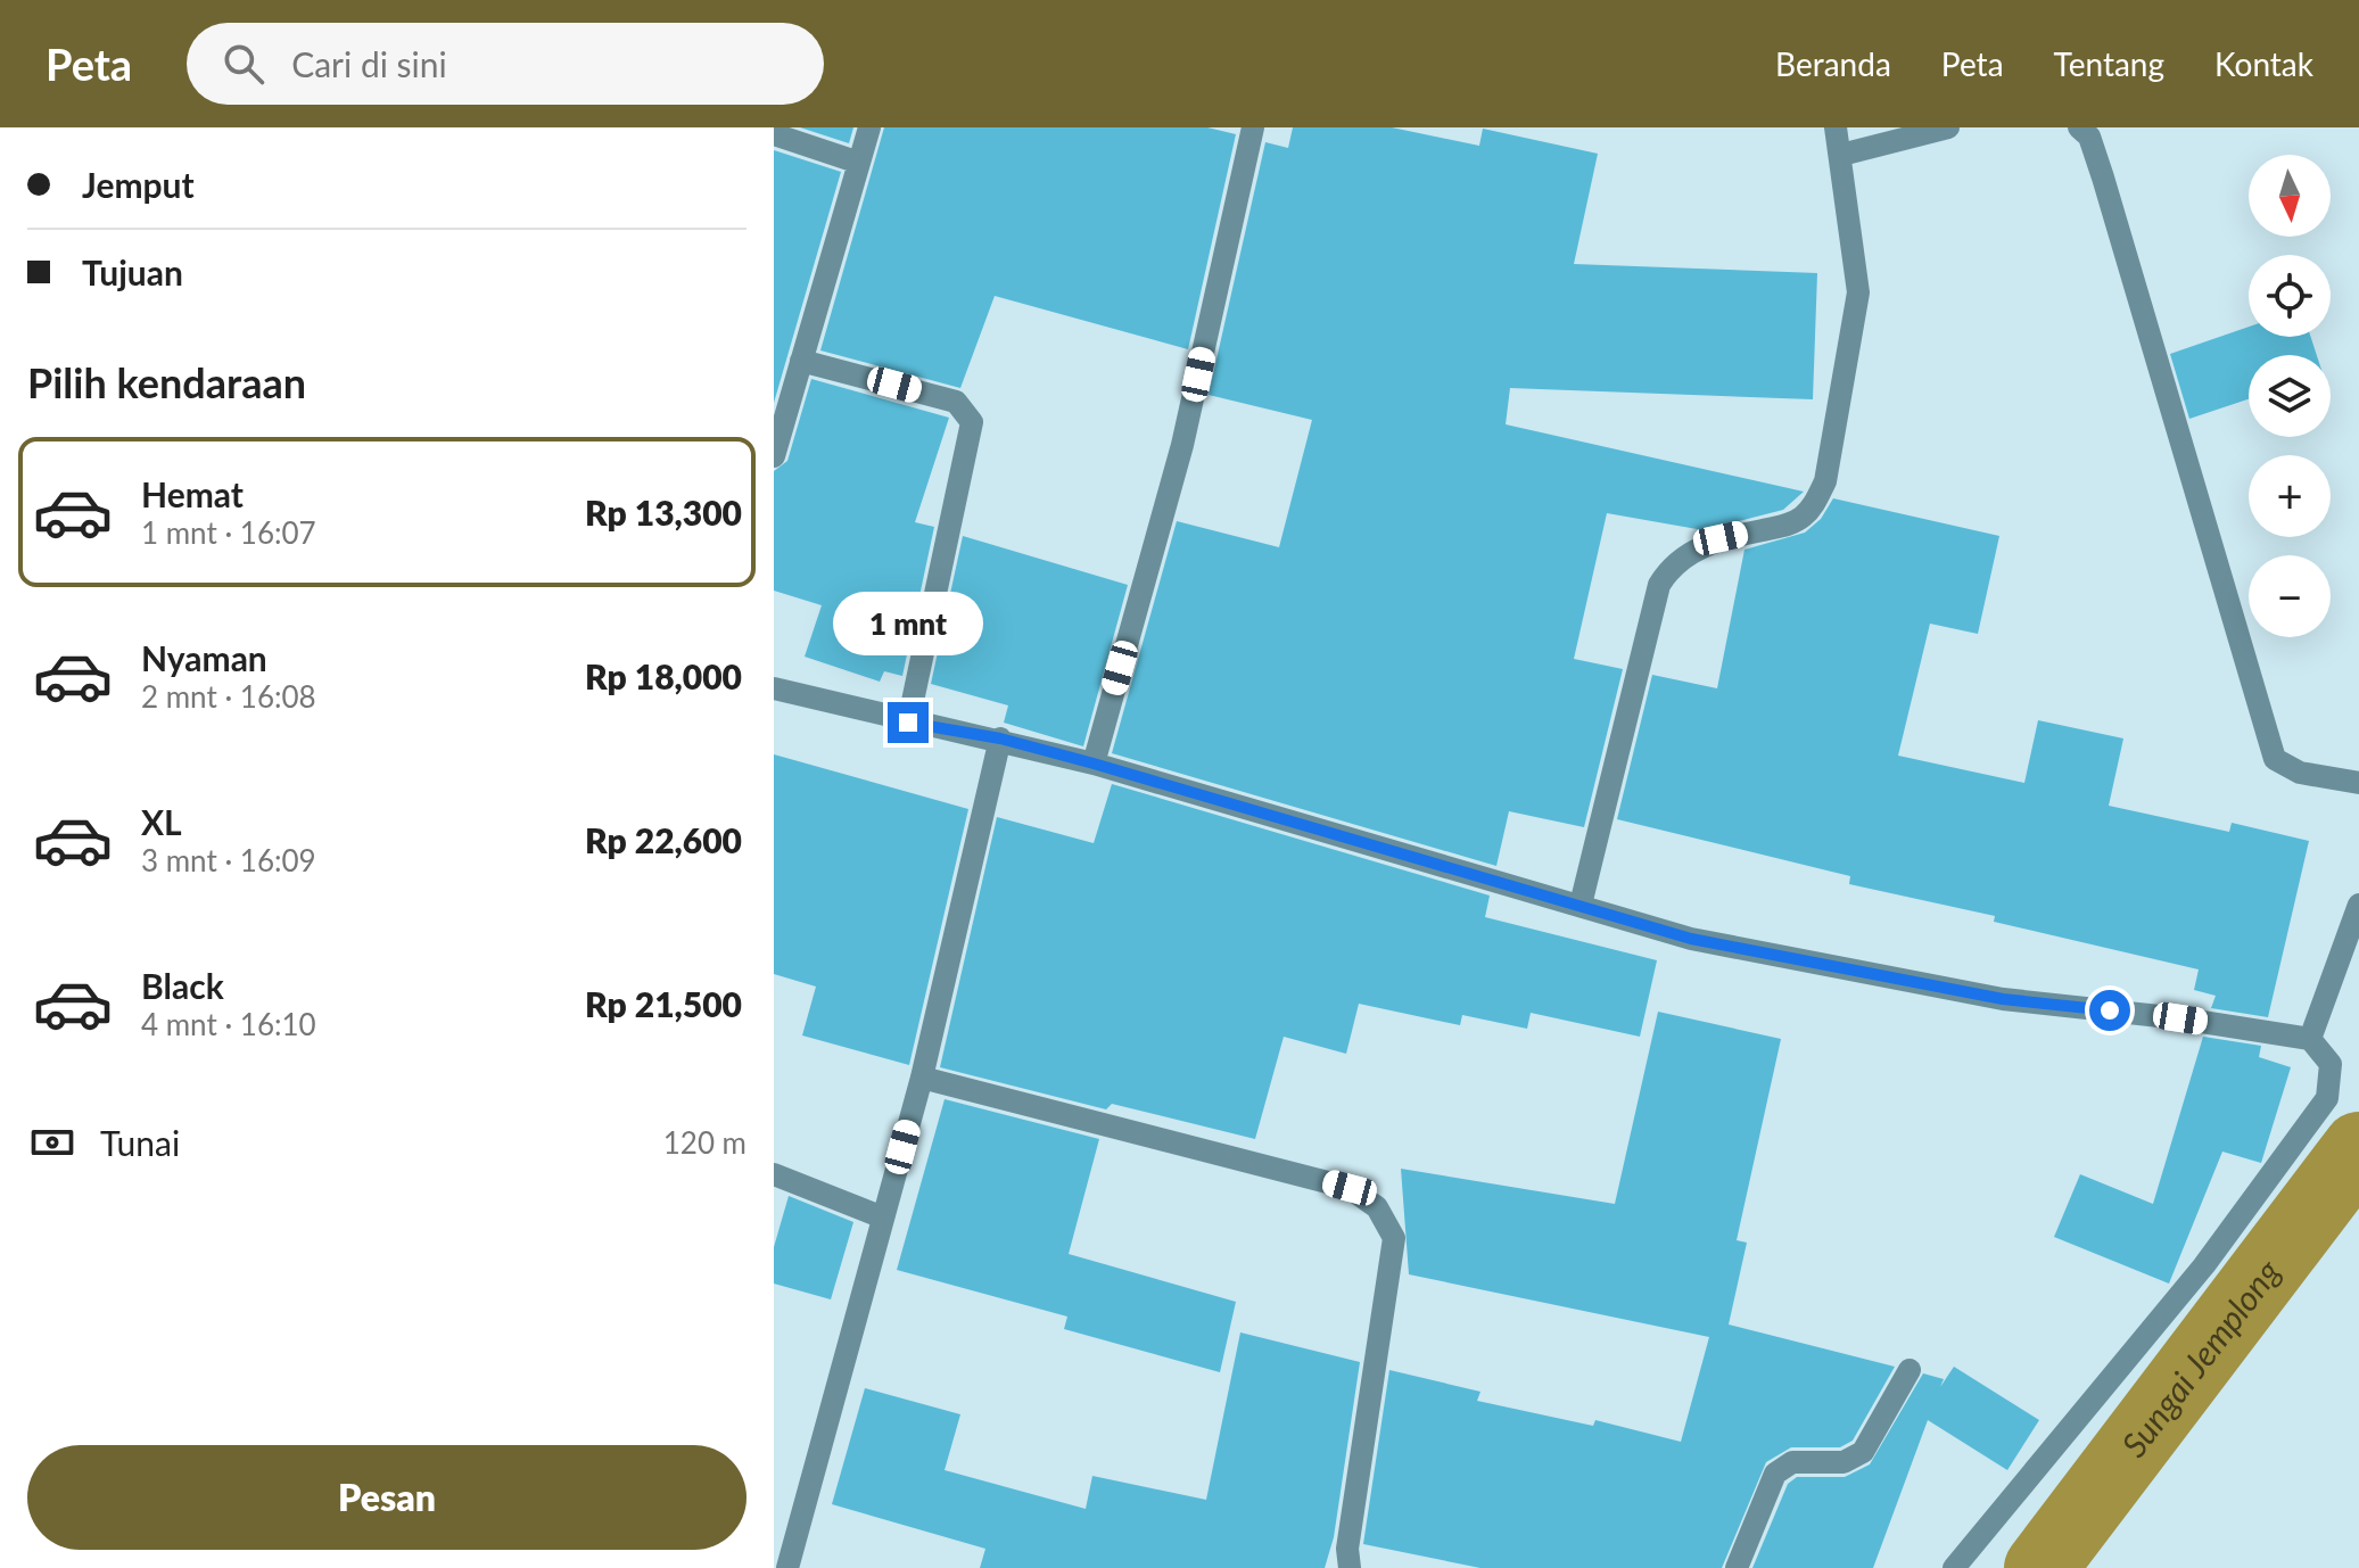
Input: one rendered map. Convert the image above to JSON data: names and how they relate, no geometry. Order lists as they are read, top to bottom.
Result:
{
  "water": ["Sungai Jemplong"],
  "north": "bottom",
  "page": {
    "header": "Peta",
    "search": "Cari di sini",
    "nav": [
      "Beranda",
      "Peta",
      "Tentang",
      "Kontak"
    ],
    "banner": ["Jemput", "Tujuan"],
    "map_buttons": ["+", "−"],
    "heading": "Pilih kendaraan",
    "list": [
      {
        "name": "Hemat",
        "note": "1 mnt · 16:07",
        "value": "Rp 13,300"
      },
      {
        "name": "Nyaman",
        "note": "2 mnt · 16:08",
        "value": "Rp 18,000"
      },
      {
        "name": "XL",
        "note": "3 mnt · 16:09",
        "value": "Rp 22,600"
      },
      {
        "name": "Black",
        "note": "4 mnt · 16:10",
        "value": "Rp 21,500"
      }
    ],
    "bubble": "1 mnt",
    "pay": ["Tunai", "120 m"],
    "buttons": "Pesan"
  }
}
